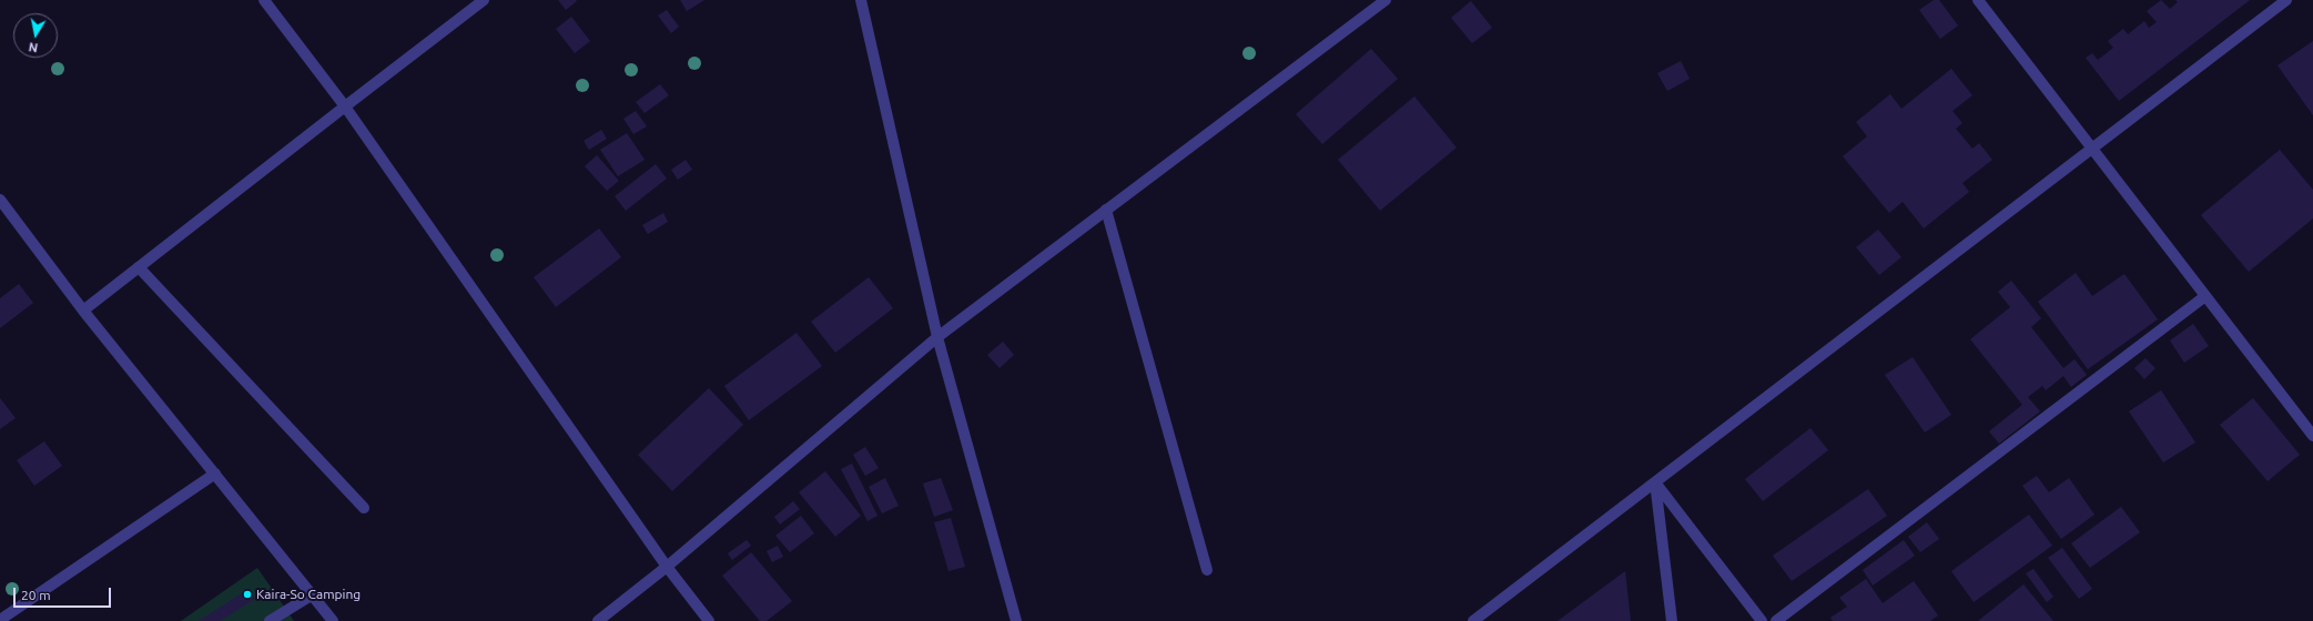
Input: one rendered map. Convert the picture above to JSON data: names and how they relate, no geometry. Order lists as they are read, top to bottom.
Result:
{
  "places": ["Kaira-So Camping"],
  "scale_bar": "20 m",
  "north": "bottom"
}
